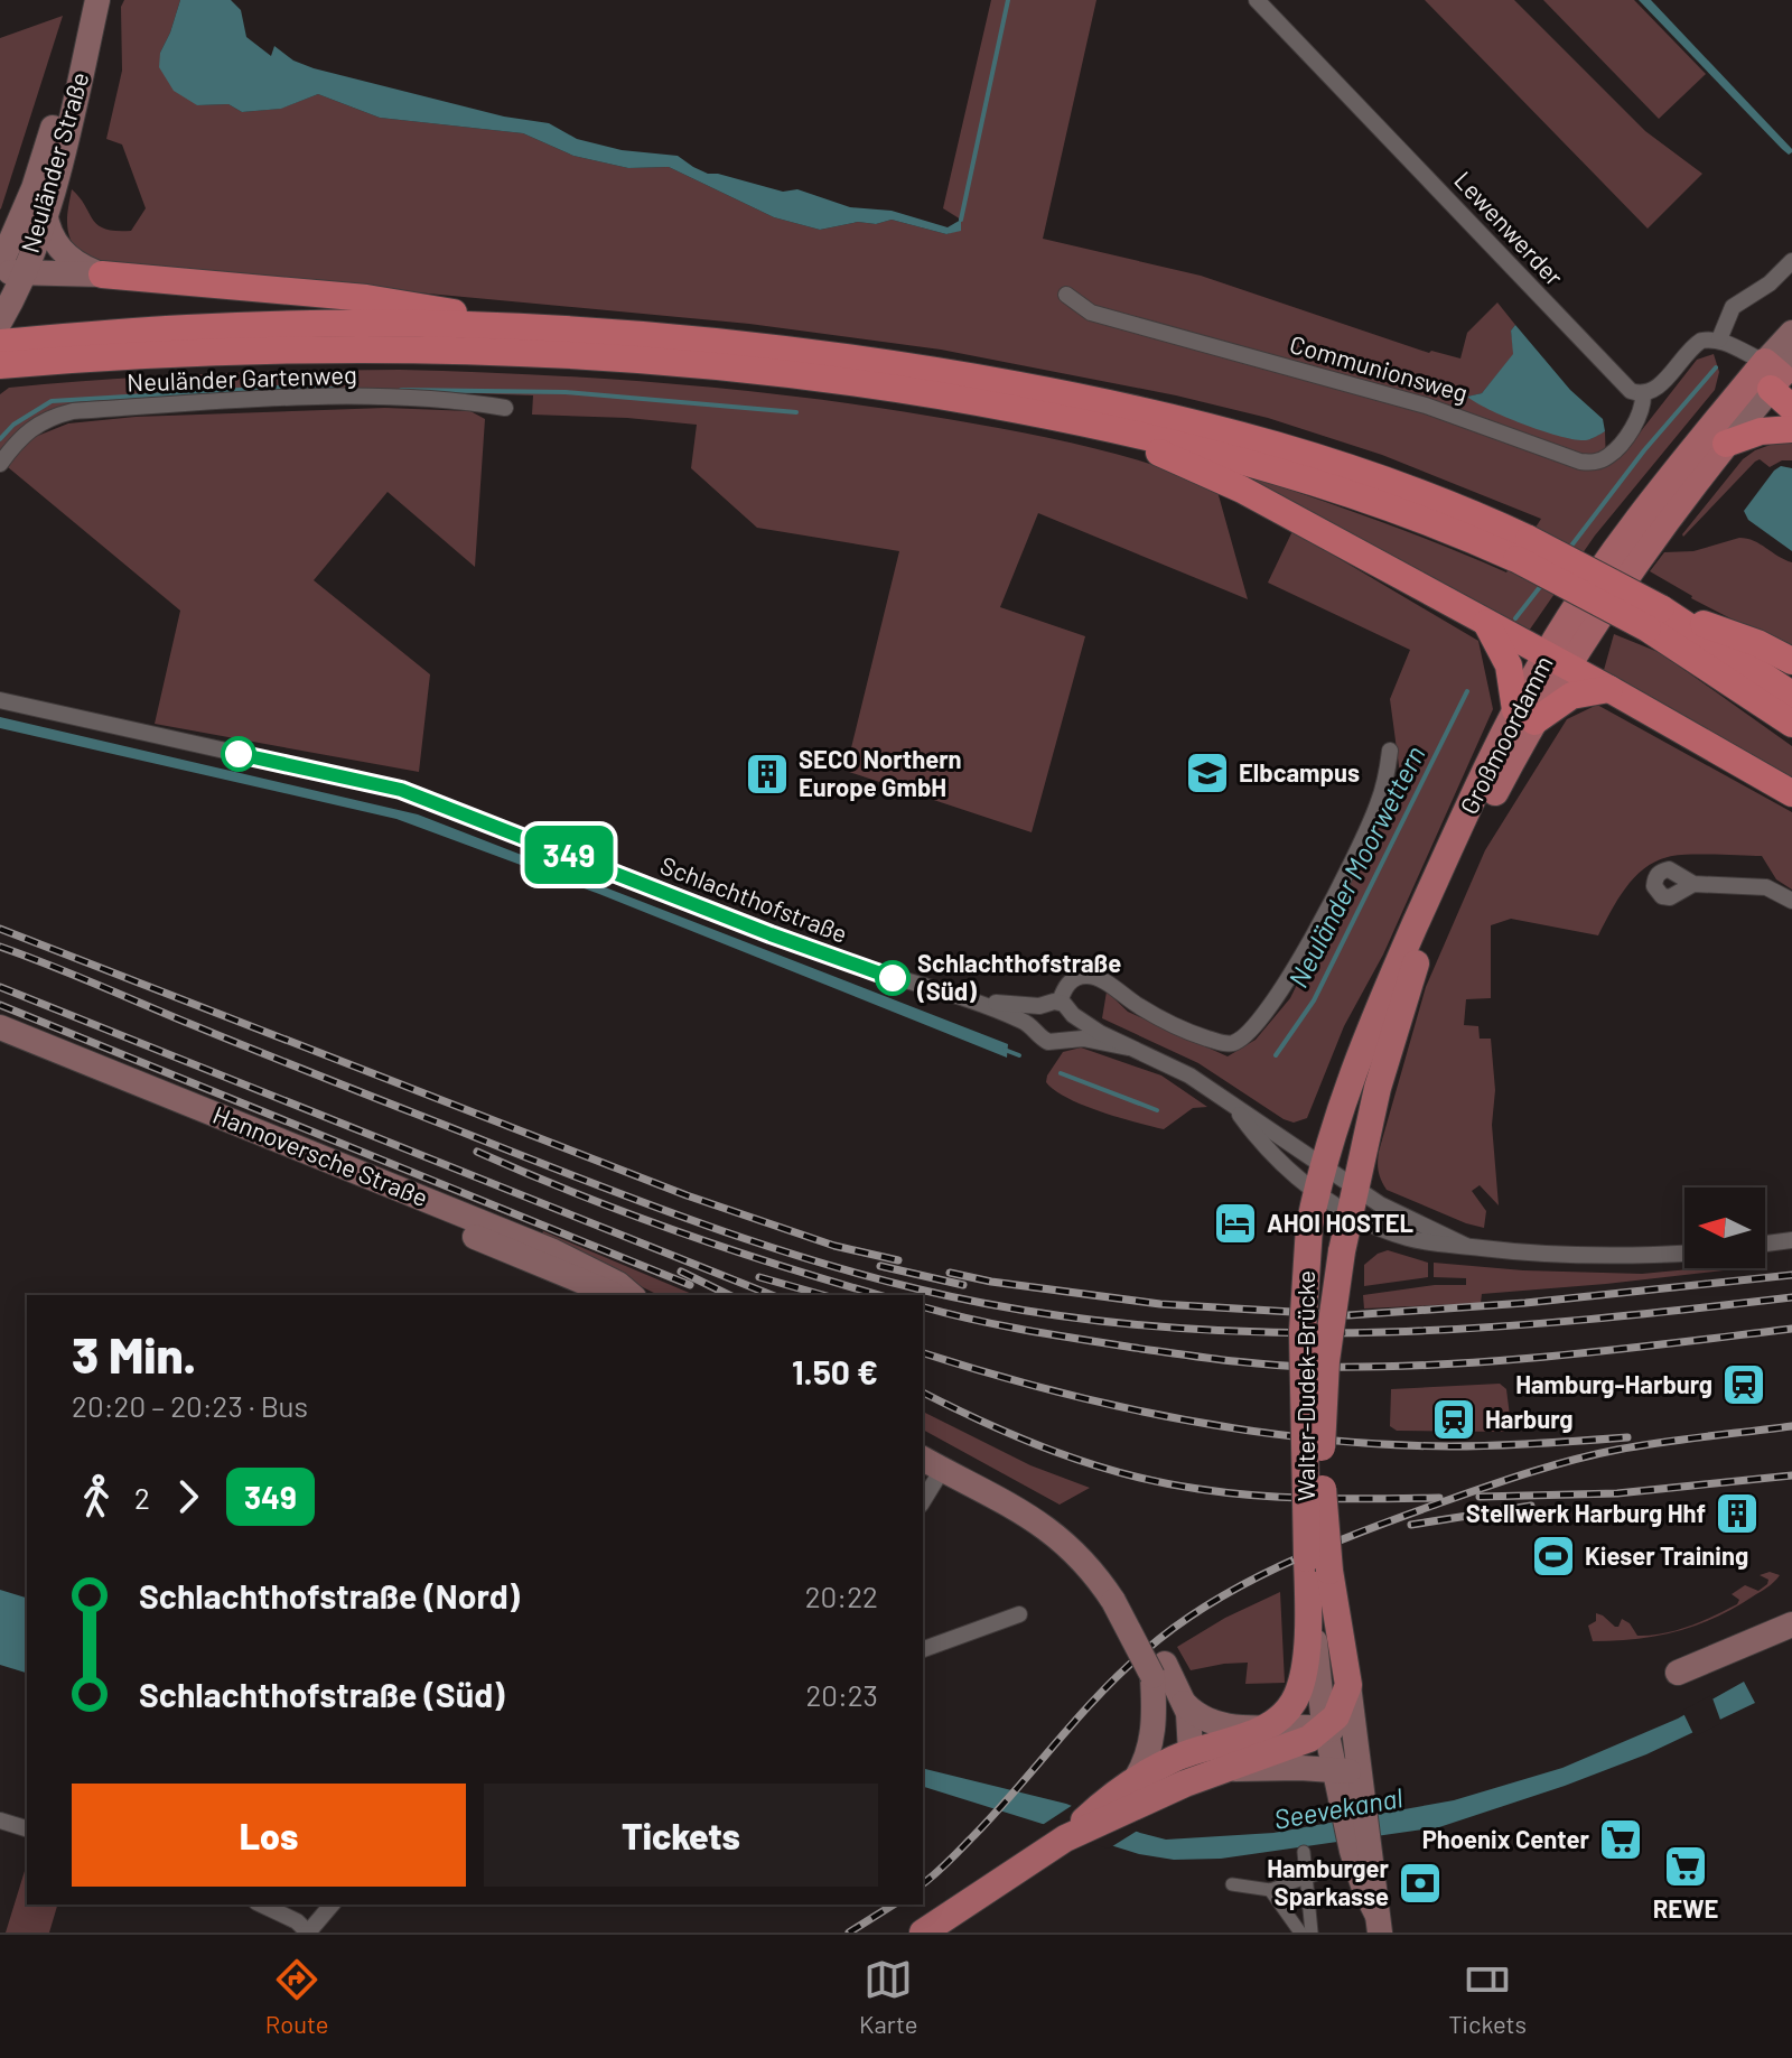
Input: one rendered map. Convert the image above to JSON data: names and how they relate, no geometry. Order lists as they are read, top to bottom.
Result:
{
  "streets": {
    "main road": [
      "Neuländer Straße",
      "Großmoordamm",
      "Hannoversche Straße",
      "Walter-Dudek-Brücke"
    ],
    "street": [
      "Lewenwerder",
      "Communionsweg",
      "Neuländer Gartenweg",
      "Schlachthofstraße"
    ]
  },
  "crossings": [
    ["Lewenwerder", "Communionsweg"],
    ["Großmoordamm", "Schlachthofstraße"],
    ["Großmoordamm", "Walter-Dudek-Brücke"],
    ["Schlachthofstraße", "Walter-Dudek-Brücke"]
  ],
  "water": ["Neuländer Moorwettern", "Seevekanal"],
  "places": {
    "school or university": ["Elbcampus"],
    "building": ["SECO Northern Europe GmbH", "Stellwerk Harburg Hhf"],
    "other": ["Schlachthofstraße (Süd)"],
    "hotel": ["AHOI HOSTEL"],
    "station": ["Hamburg-Harburg", "Harburg"],
    "sports": ["Kieser Training"],
    "supermarket": ["Phoenix Center", "REWE"],
    "bank": ["Hamburger Sparkasse"]
  },
  "lines": ["bus line 349"],
  "north": "left",
  "page": {
    "on_map": "349",
    "heading": ["3 Min.", "20:20 – 20:23 · Bus", "1.50 €"],
    "legs": ["2", "349"],
    "list": [
      {
        "name": "Schlachthofstraße (Nord)",
        "value": "20:22"
      },
      {
        "name": "Schlachthofstraße (Süd)",
        "value": "20:23"
      }
    ],
    "buttons": ["Los", "Tickets"],
    "tabs": ["Route", "Karte", "Tickets"]
  }
}
